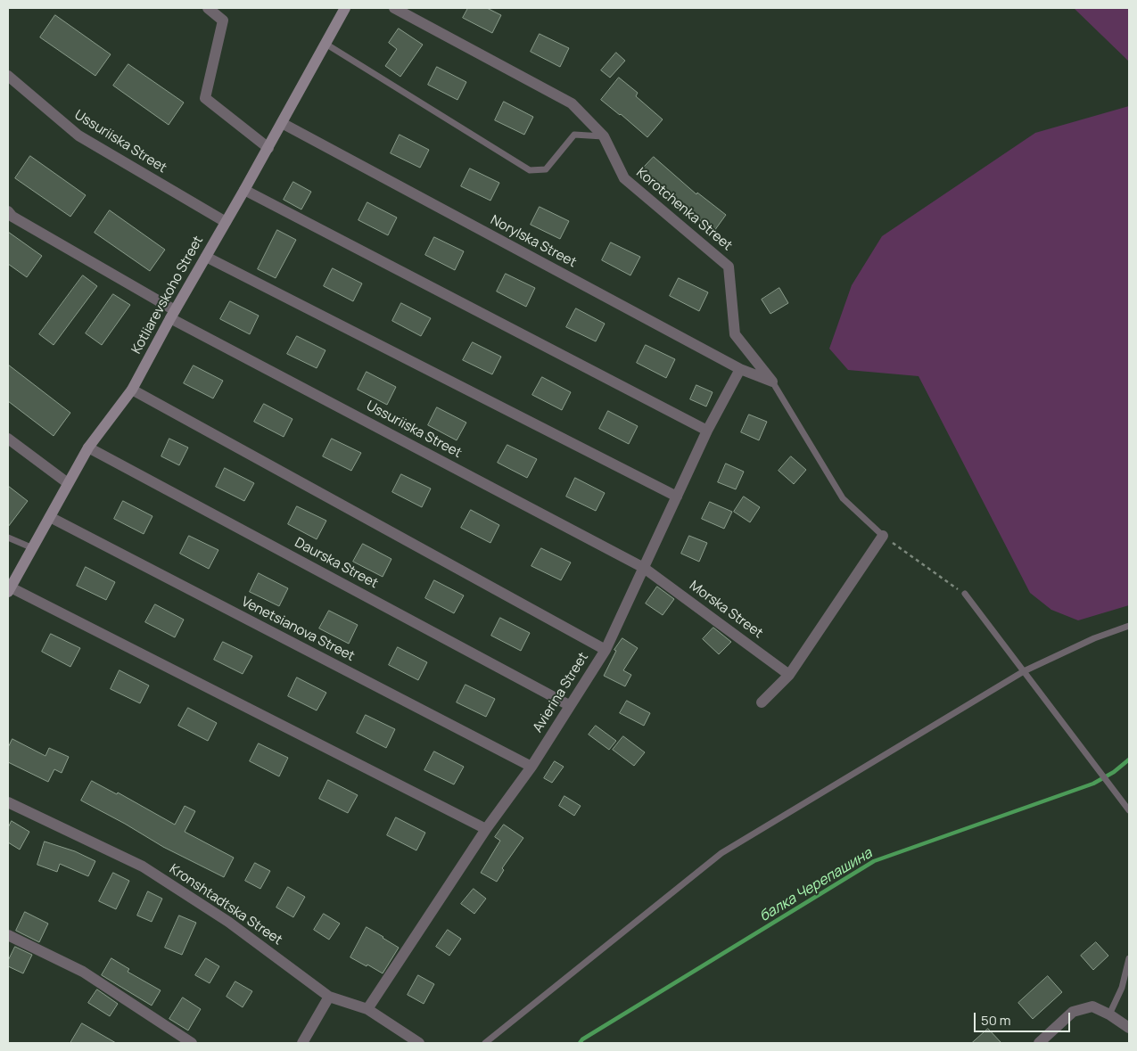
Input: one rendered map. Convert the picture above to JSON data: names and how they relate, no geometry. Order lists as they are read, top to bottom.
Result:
{
  "streets": {
    "street": [
      "Ussuriiska Street",
      "Korotchenka Street",
      "Norylska Street",
      "Kotliarevskoho Street",
      "Daurska Street",
      "Morska Street",
      "Venetsianova Street",
      "Avierina Street",
      "Kronshtadtska Street"
    ]
  },
  "crossings": [
    ["Ussuriiska Street", "Kotliarevskoho Street"],
    ["Ussuriiska Street", "Morska Street"],
    ["Ussuriiska Street", "Avierina Street"],
    ["Korotchenka Street", "Norylska Street"],
    ["Norylska Street", "Kotliarevskoho Street"],
    ["Norylska Street", "Avierina Street"],
    ["Kotliarevskoho Street", "Daurska Street"],
    ["Kotliarevskoho Street", "Venetsianova Street"],
    ["Daurska Street", "Avierina Street"],
    ["Morska Street", "Avierina Street"],
    ["Venetsianova Street", "Avierina Street"],
    ["Avierina Street", "Kronshtadtska Street"]
  ],
  "water": ["балка Черепашина"],
  "scale_bar": "50 m"
}
